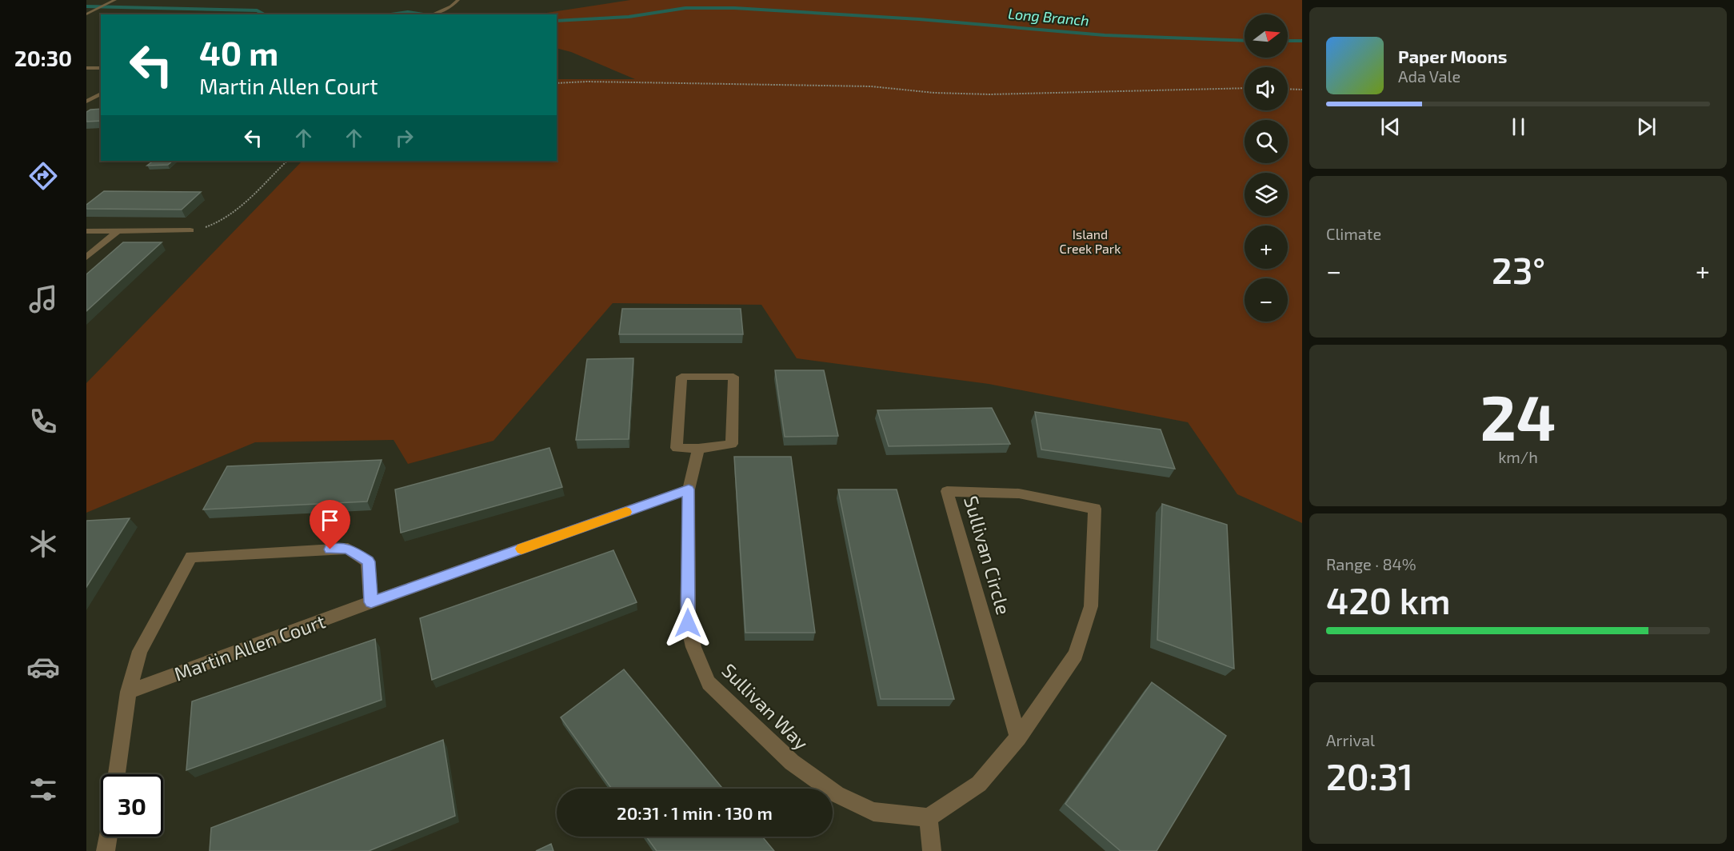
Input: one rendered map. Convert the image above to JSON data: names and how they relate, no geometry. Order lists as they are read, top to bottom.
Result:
{
  "streets": {
    "street": ["Sullivan Circle", "Martin Allen Court", "Sullivan Way"]
  },
  "crossings": [
    ["Sullivan Circle", "Sullivan Way"],
    ["Martin Allen Court", "Sullivan Way"]
  ],
  "water": ["Long Branch"],
  "parks": ["Island Creek Park"],
  "north": "right",
  "page": {
    "tabs": "20:30",
    "map_buttons": ["+", "−"],
    "turn": ["40 m", "Martin Allen Court"],
    "song": ["Paper Moons", "Ada Vale"],
    "tile": [
      "Climate",
      ["24", "km/h"],
      ["Range · 84%", "420 km"],
      ["Arrival", "20:31"]
    ],
    "heat": ["−", "23°", "+"],
    "limit": "30",
    "trip": "20:31 · 1 min · 130 m"
  }
}
